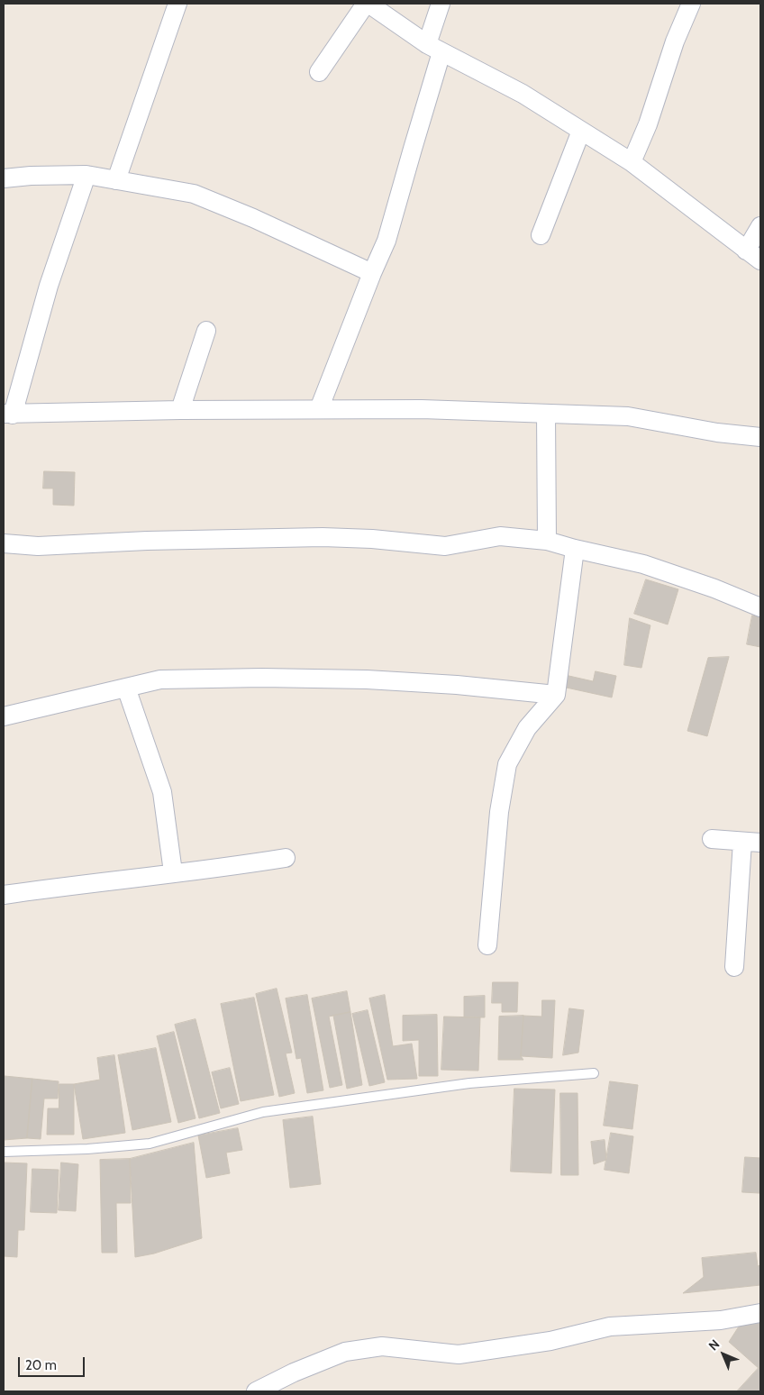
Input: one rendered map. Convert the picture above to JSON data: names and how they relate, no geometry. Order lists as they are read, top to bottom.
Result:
{
  "scale_bar": "20 m",
  "north": "top left"
}
